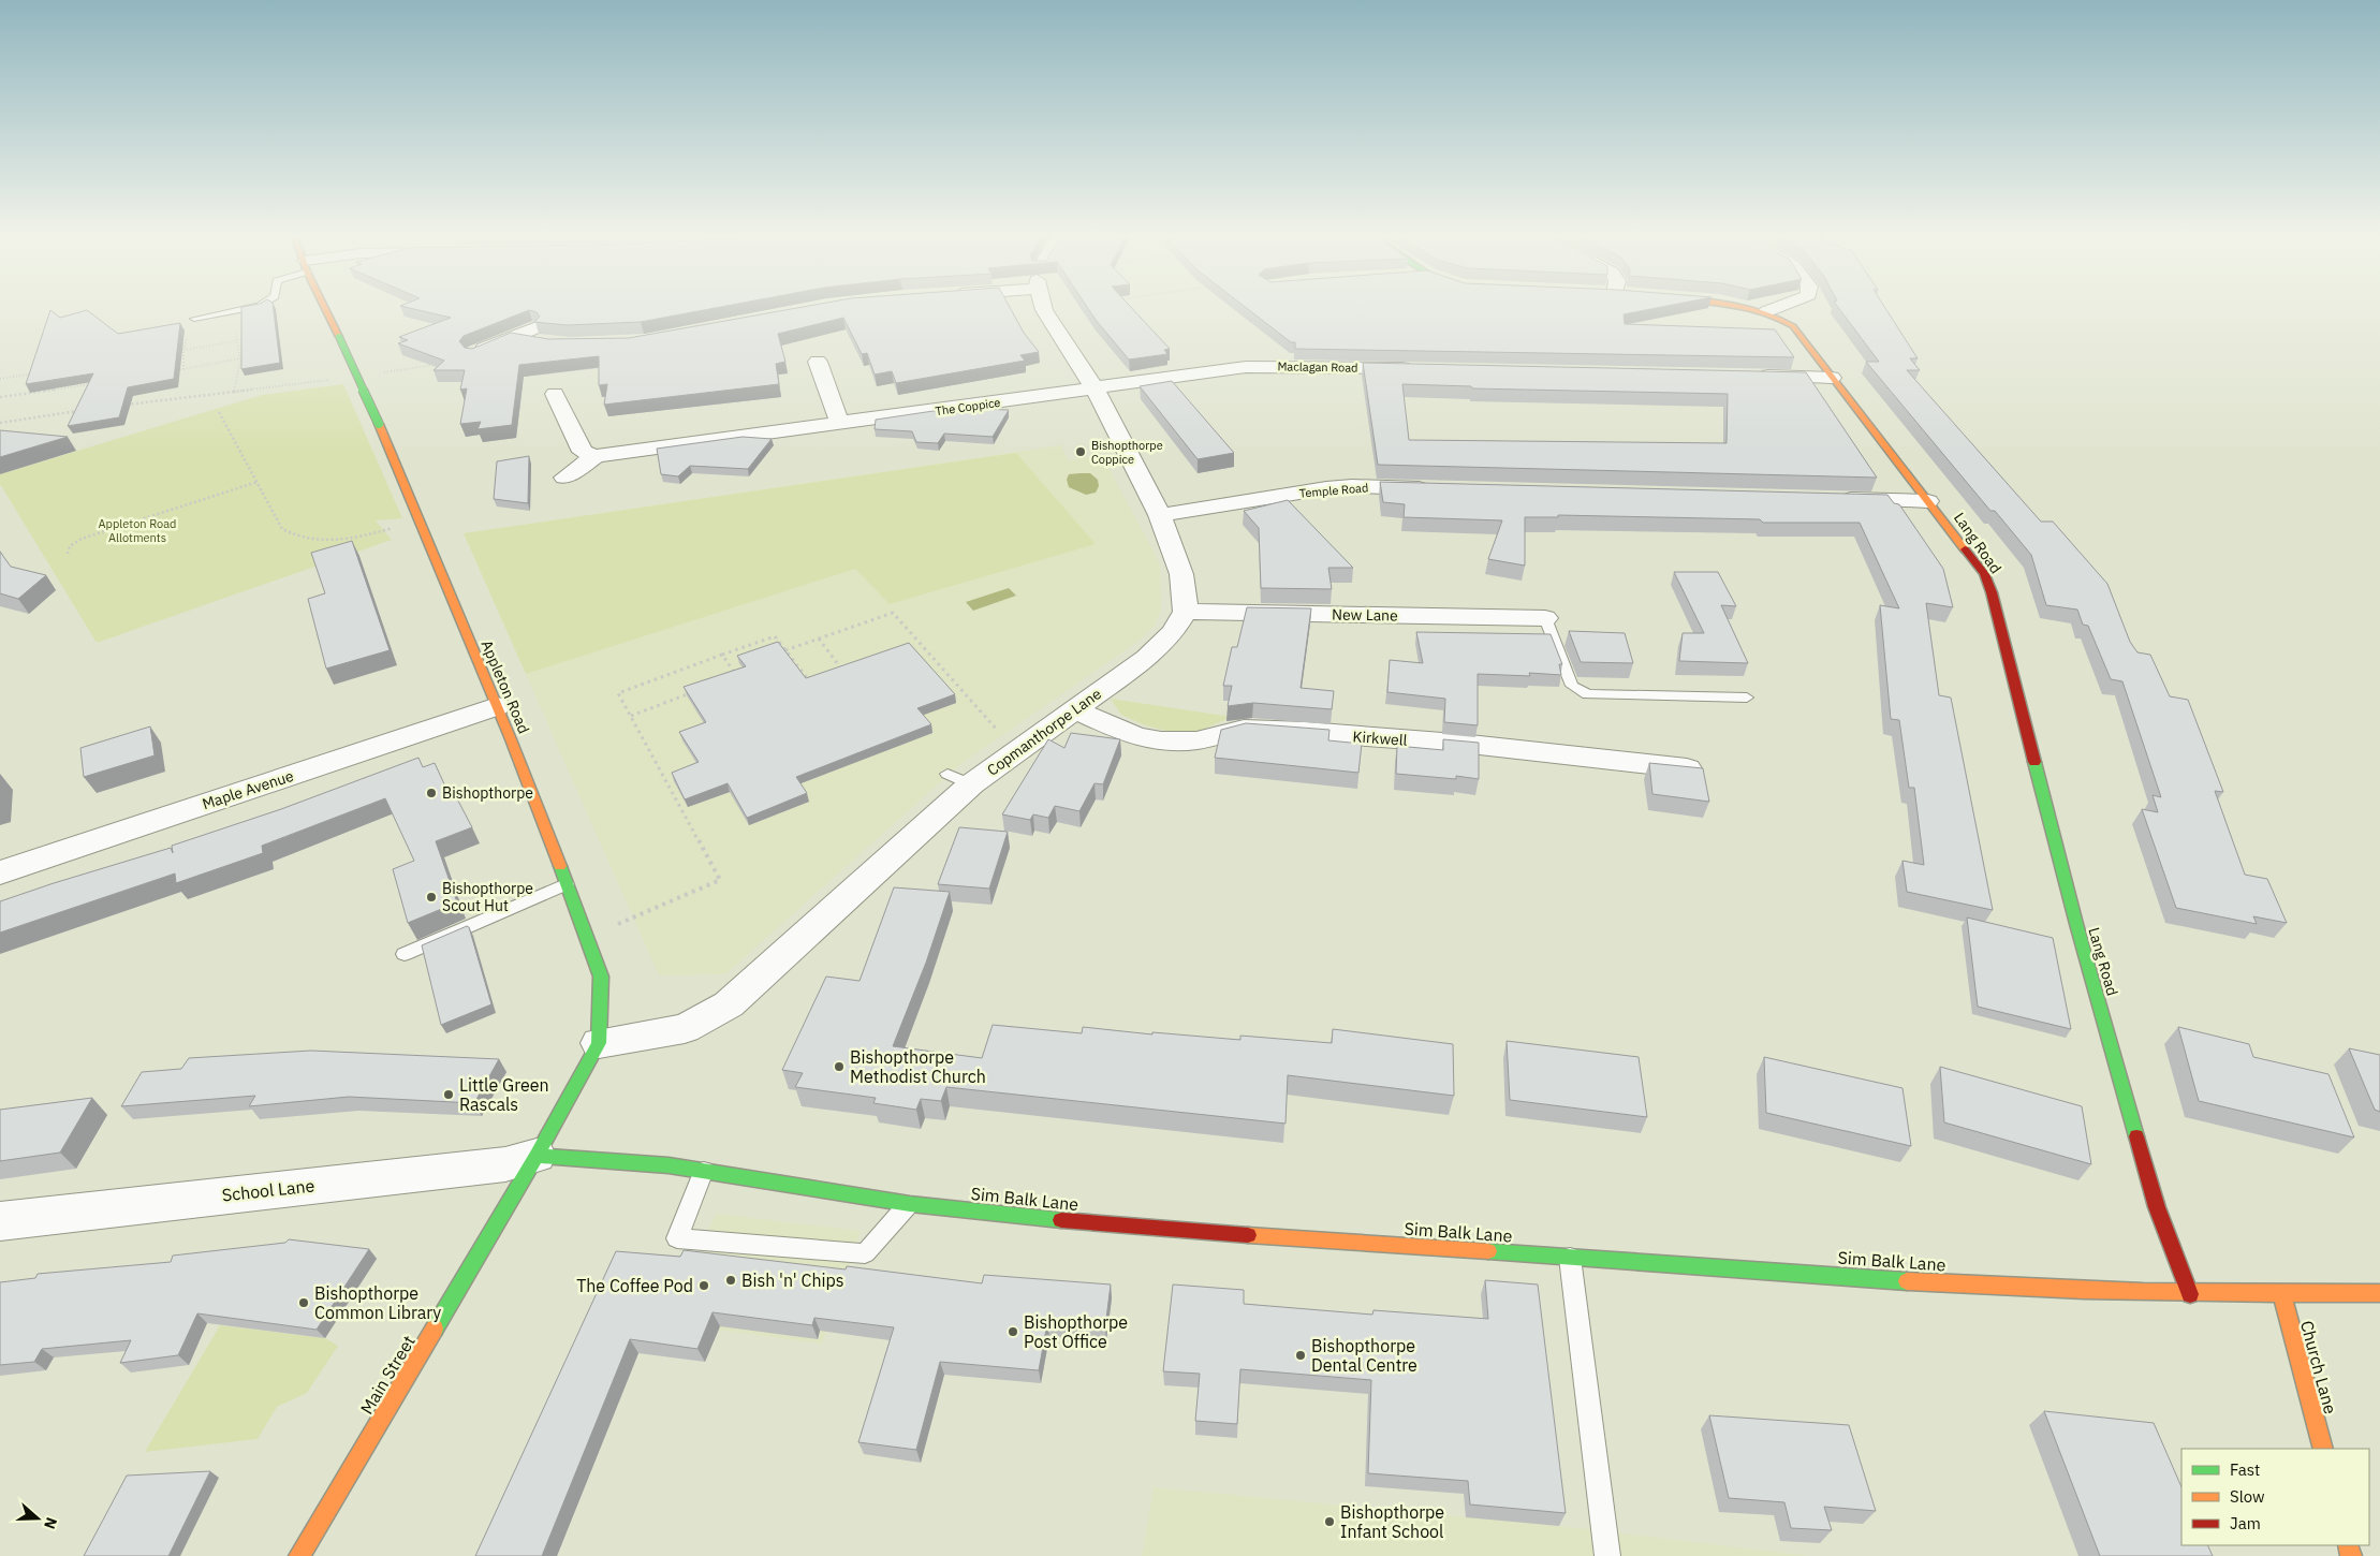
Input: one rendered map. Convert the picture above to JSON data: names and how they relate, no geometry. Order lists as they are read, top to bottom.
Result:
{
  "streets": {
    "street": [
      "Maclagan Road",
      "The Coppice",
      "Temple Road",
      "Lang Road",
      "New Lane",
      "Appleton Road",
      "Copmanthorpe Lane",
      "Kirkwell",
      "Maple Avenue",
      "School Lane",
      "Sim Balk Lane",
      "Church Lane",
      "Main Street"
    ]
  },
  "crossings": [
    ["Maclagan Road", "The Coppice"],
    ["Lang Road", "Sim Balk Lane"],
    ["New Lane", "Copmanthorpe Lane"],
    ["Appleton Road", "Copmanthorpe Lane"],
    ["Appleton Road", "Maple Avenue"],
    ["Appleton Road", "School Lane"],
    ["Appleton Road", "Sim Balk Lane"],
    ["Appleton Road", "Main Street"],
    ["Copmanthorpe Lane", "Kirkwell"],
    ["School Lane", "Sim Balk Lane"],
    ["School Lane", "Main Street"],
    ["Sim Balk Lane", "Church Lane"],
    ["Sim Balk Lane", "Main Street"]
  ],
  "parks": ["Appleton Road Allotments"],
  "places": [
    "Bishopthorpe Coppice",
    "Bishopthorpe",
    "Bishopthorpe Scout Hut",
    "Bishopthorpe Methodist Church",
    "Little Green Rascals",
    "Bish 'n' Chips",
    "The Coffee Pod",
    "Bishopthorpe Common Library",
    "Bishopthorpe Post Office",
    "Bishopthorpe Dental Centre",
    "Bishopthorpe Infant School"
  ],
  "legend": ["Fast", "Slow", "Jam"],
  "north": "right"
}
